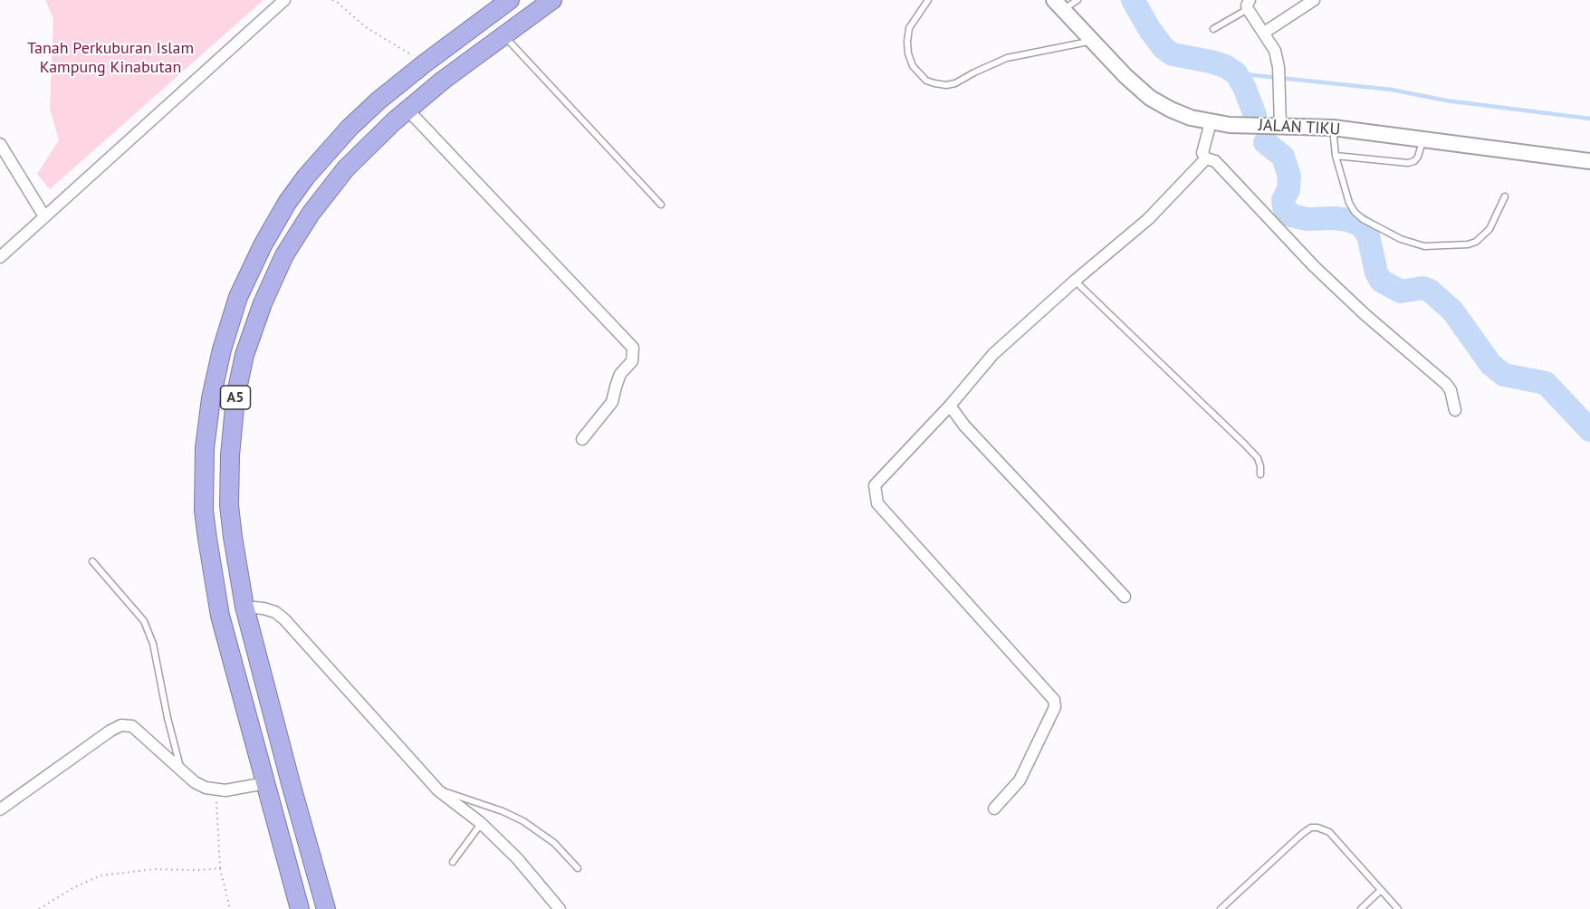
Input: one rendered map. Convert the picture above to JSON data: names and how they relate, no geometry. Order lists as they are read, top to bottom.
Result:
{
  "streets": {
    "highway": ["A5"],
    "main road": ["JALAN TIKU"]
  },
  "parks": ["Tanah Perkuburan Islam Kampung Kinabutan"]
}
